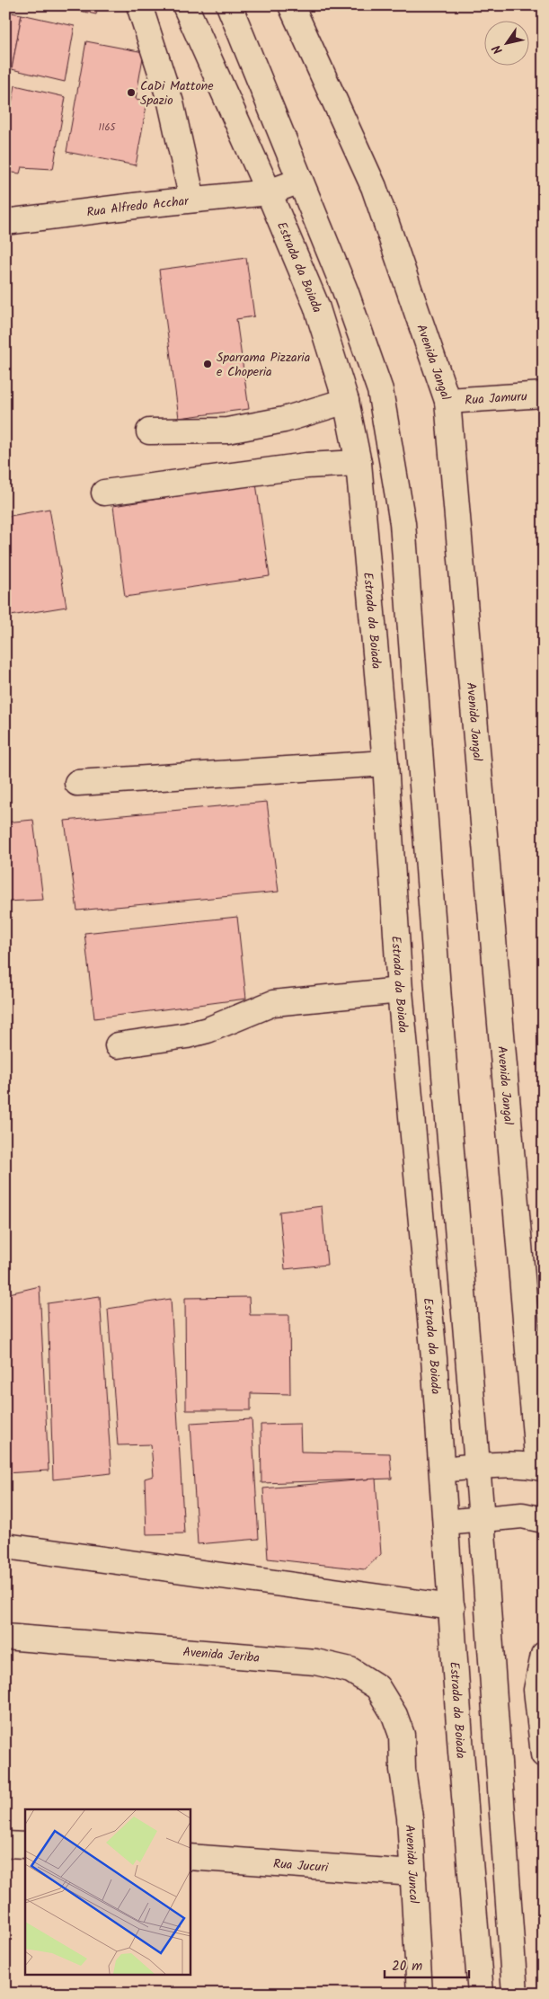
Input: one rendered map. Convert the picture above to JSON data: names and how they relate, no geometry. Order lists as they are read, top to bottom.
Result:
{
  "streets": {
    "main road": [
      "Rua Alfredo Acchar",
      "Estrada da Boiada",
      "Avenida Jangal",
      "Rua Jamuru",
      "Avenida Jeriba",
      "Avenida Juncal",
      "Rua Jucuri"
    ]
  },
  "crossings": [
    ["Rua Alfredo Acchar", "Estrada da Boiada"],
    ["Avenida Jangal", "Rua Jamuru"],
    ["Avenida Jeriba", "Avenida Juncal"],
    ["Avenida Juncal", "Rua Jucuri"]
  ],
  "places": ["CaDi Mattone Spazio", "Sparrama Pizzaria e Choperia"],
  "house_numbers": ["1165"],
  "scale_bar": "20 m",
  "north": "bottom left"
}
